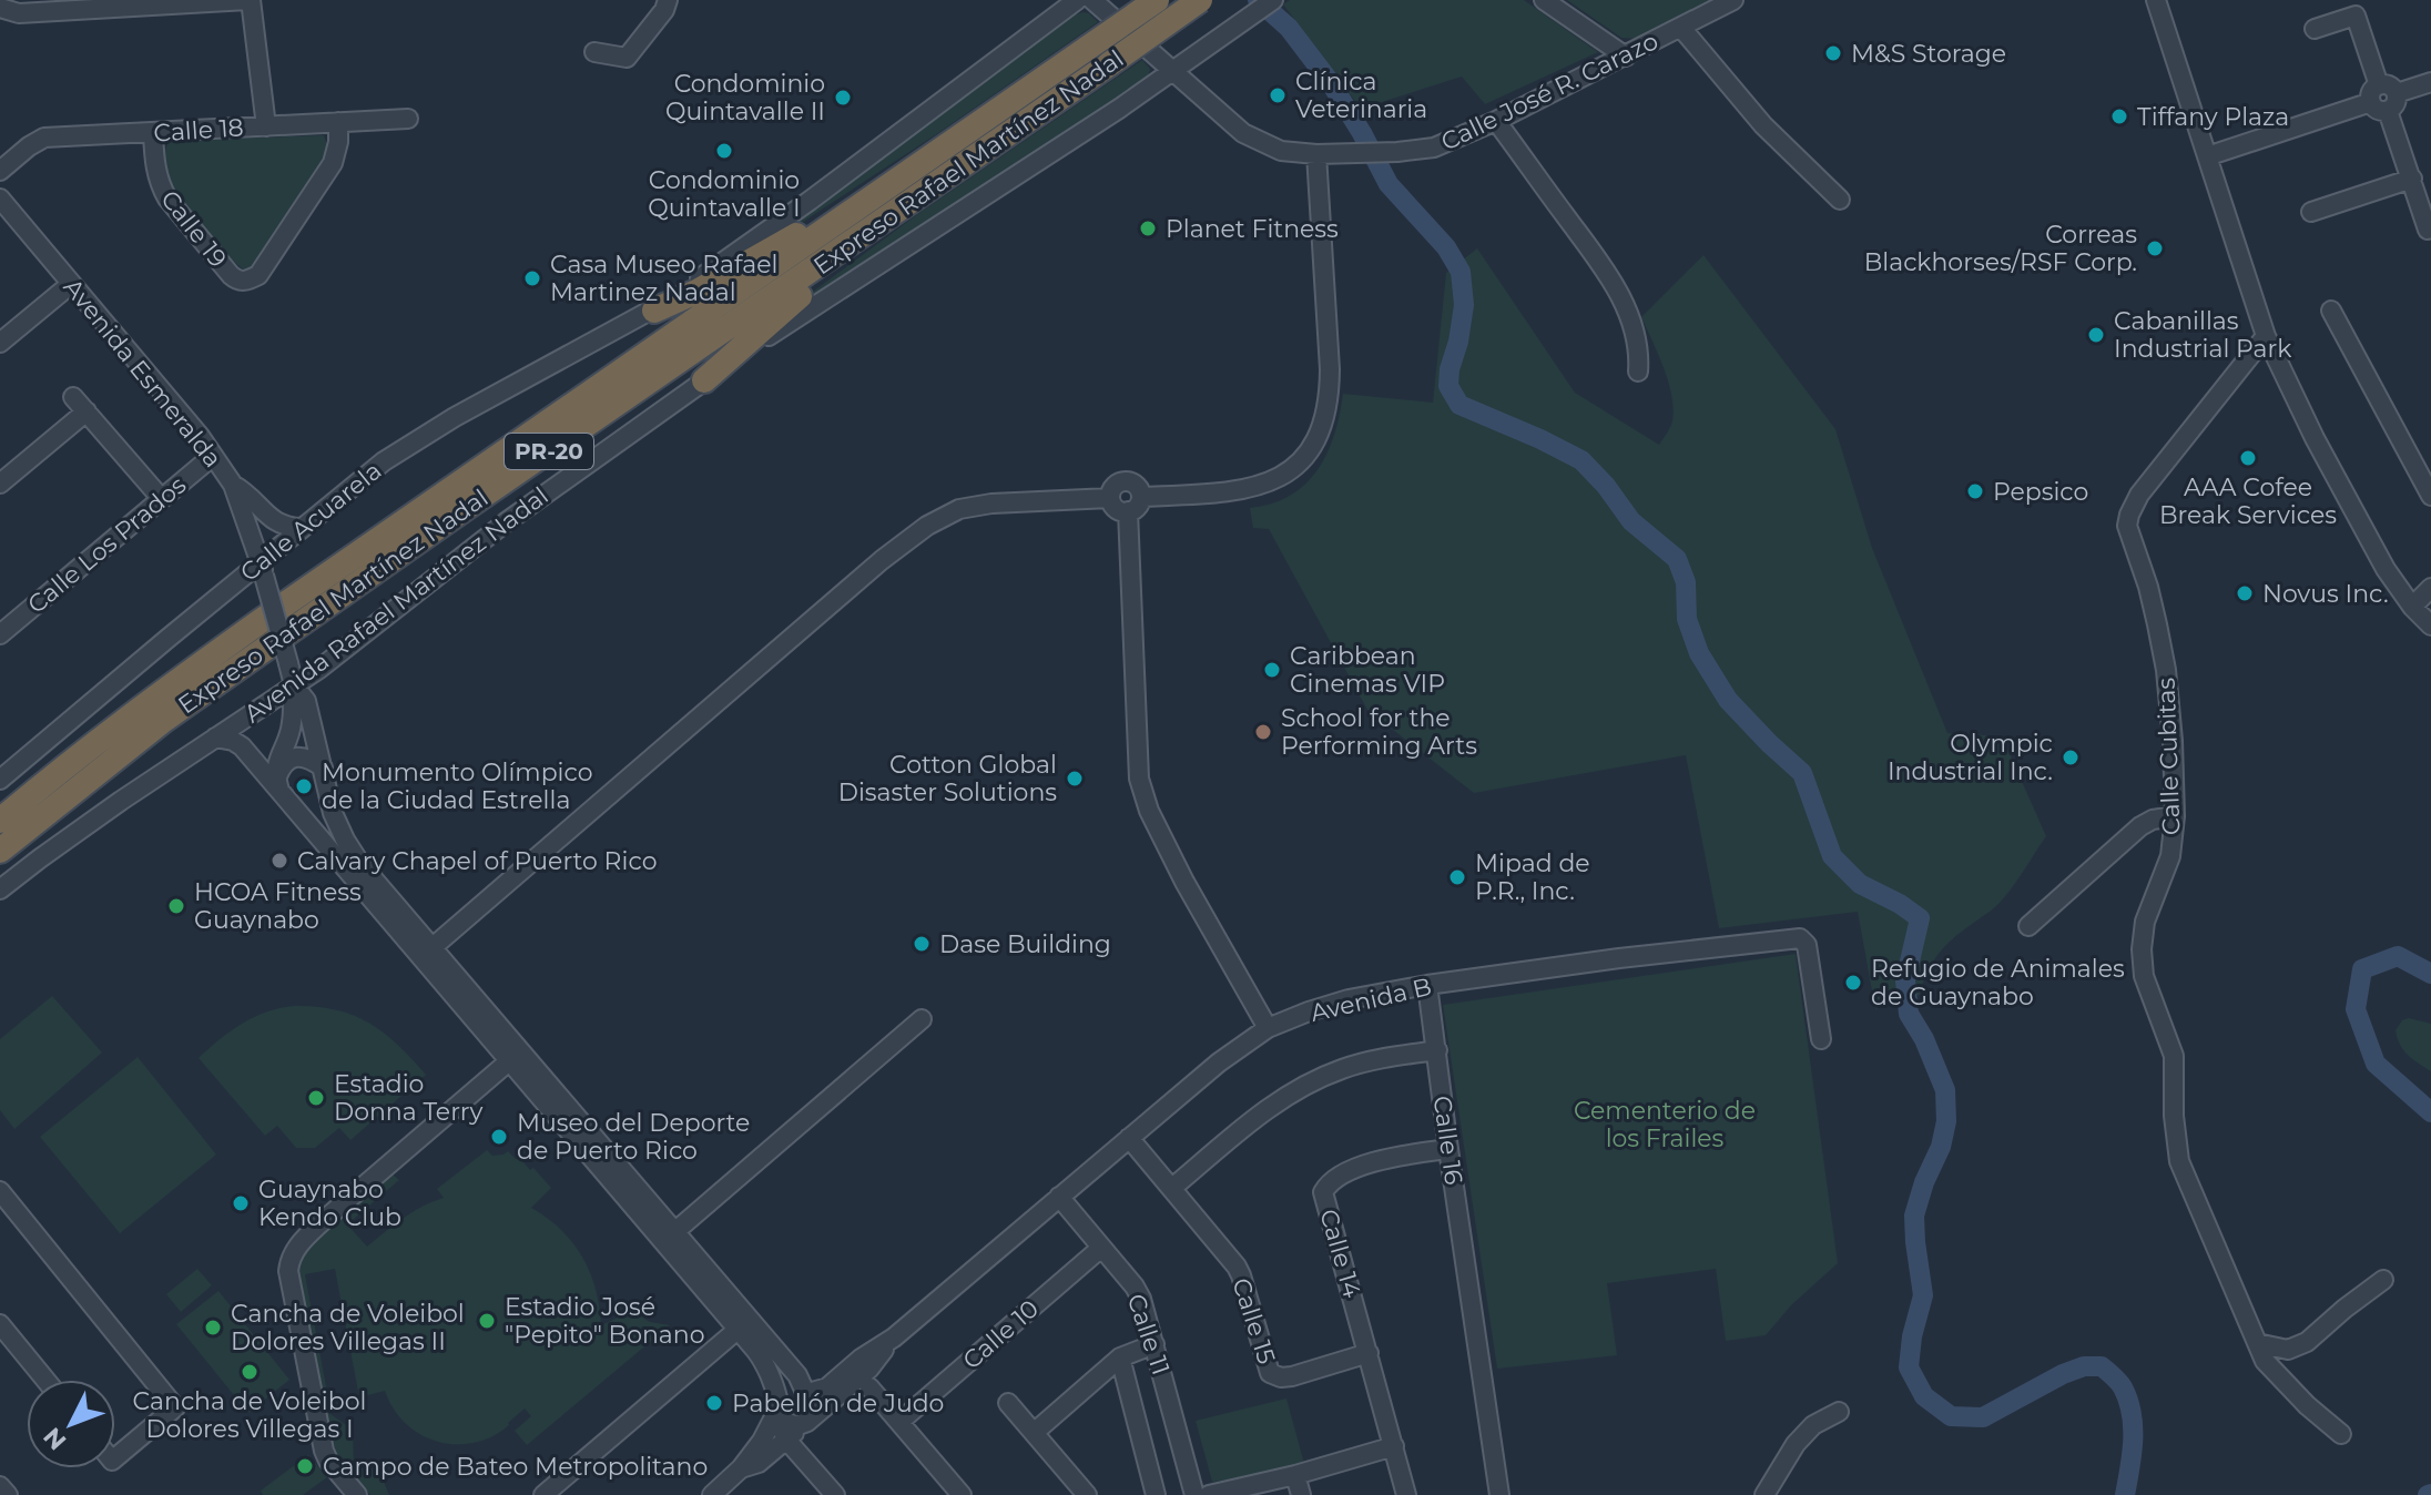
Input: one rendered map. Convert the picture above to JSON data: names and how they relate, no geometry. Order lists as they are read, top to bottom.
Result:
{
  "streets": {
    "highway": ["Expreso Rafael Martínez Nadal", "PR-20"],
    "street": [
      "Calle José R. Carazo",
      "Calle 18",
      "Calle 19",
      "Avenida Esmeralda",
      "Calle Acuarela",
      "Calle Los Prados",
      "Avenida Rafael Martínez Nadal",
      "Calle Cubitas",
      "Avenida B",
      "Calle 16",
      "Calle 14",
      "Calle 15",
      "Calle 10",
      "Calle 11"
    ]
  },
  "crossings": [
    ["Calle José R. Carazo", "Avenida Rafael Martínez Nadal"],
    ["Calle 18", "Calle 19"],
    ["Avenida Esmeralda", "Calle Acuarela"],
    ["Avenida Esmeralda", "Calle Los Prados"],
    ["Avenida Esmeralda", "Avenida Rafael Martínez Nadal"],
    ["Avenida B", "Calle 16"],
    ["Avenida B", "Calle 15"],
    ["Avenida B", "Calle 11"],
    ["Calle 16", "Calle 14"],
    ["Calle 14", "Calle 15"],
    ["Calle 10", "Calle 11"]
  ],
  "parks": ["Cementerio de los Frailes"],
  "places": [
    "M&S Storage",
    "Clínica Veterinaria",
    "Condominio Quintavalle II",
    "Tiffany Plaza",
    "Condominio Quintavalle I",
    "Planet Fitness",
    "Correas Blackhorses/RSF Corp.",
    "Casa Museo Rafael Martinez Nadal",
    "Cabanillas Industrial Park",
    "AAA Cofee Break Services",
    "Pepsico",
    "Novus Inc.",
    "Caribbean Cinemas VIP",
    "School for the Performing Arts",
    "Olympic Industrial Inc.",
    "Cotton Global Disaster Solutions",
    "Monumento Olímpico de la Ciudad Estrella",
    "Calvary Chapel of Puerto Rico",
    "Mipad de P.R., Inc.",
    "HCOA Fitness Guaynabo",
    "Dase Building",
    "Refugio de Animales de Guaynabo",
    "Estadio Donna Terry",
    "Museo del Deporte de Puerto Rico",
    "Guaynabo Kendo Club",
    "Estadio José \"Pepito\" Bonano",
    "Cancha de Voleibol Dolores Villegas II",
    "Cancha de Voleibol Dolores Villegas I",
    "Pabellón de Judo",
    "Campo de Bateo Metropolitano"
  ],
  "north": "bottom left"
}
